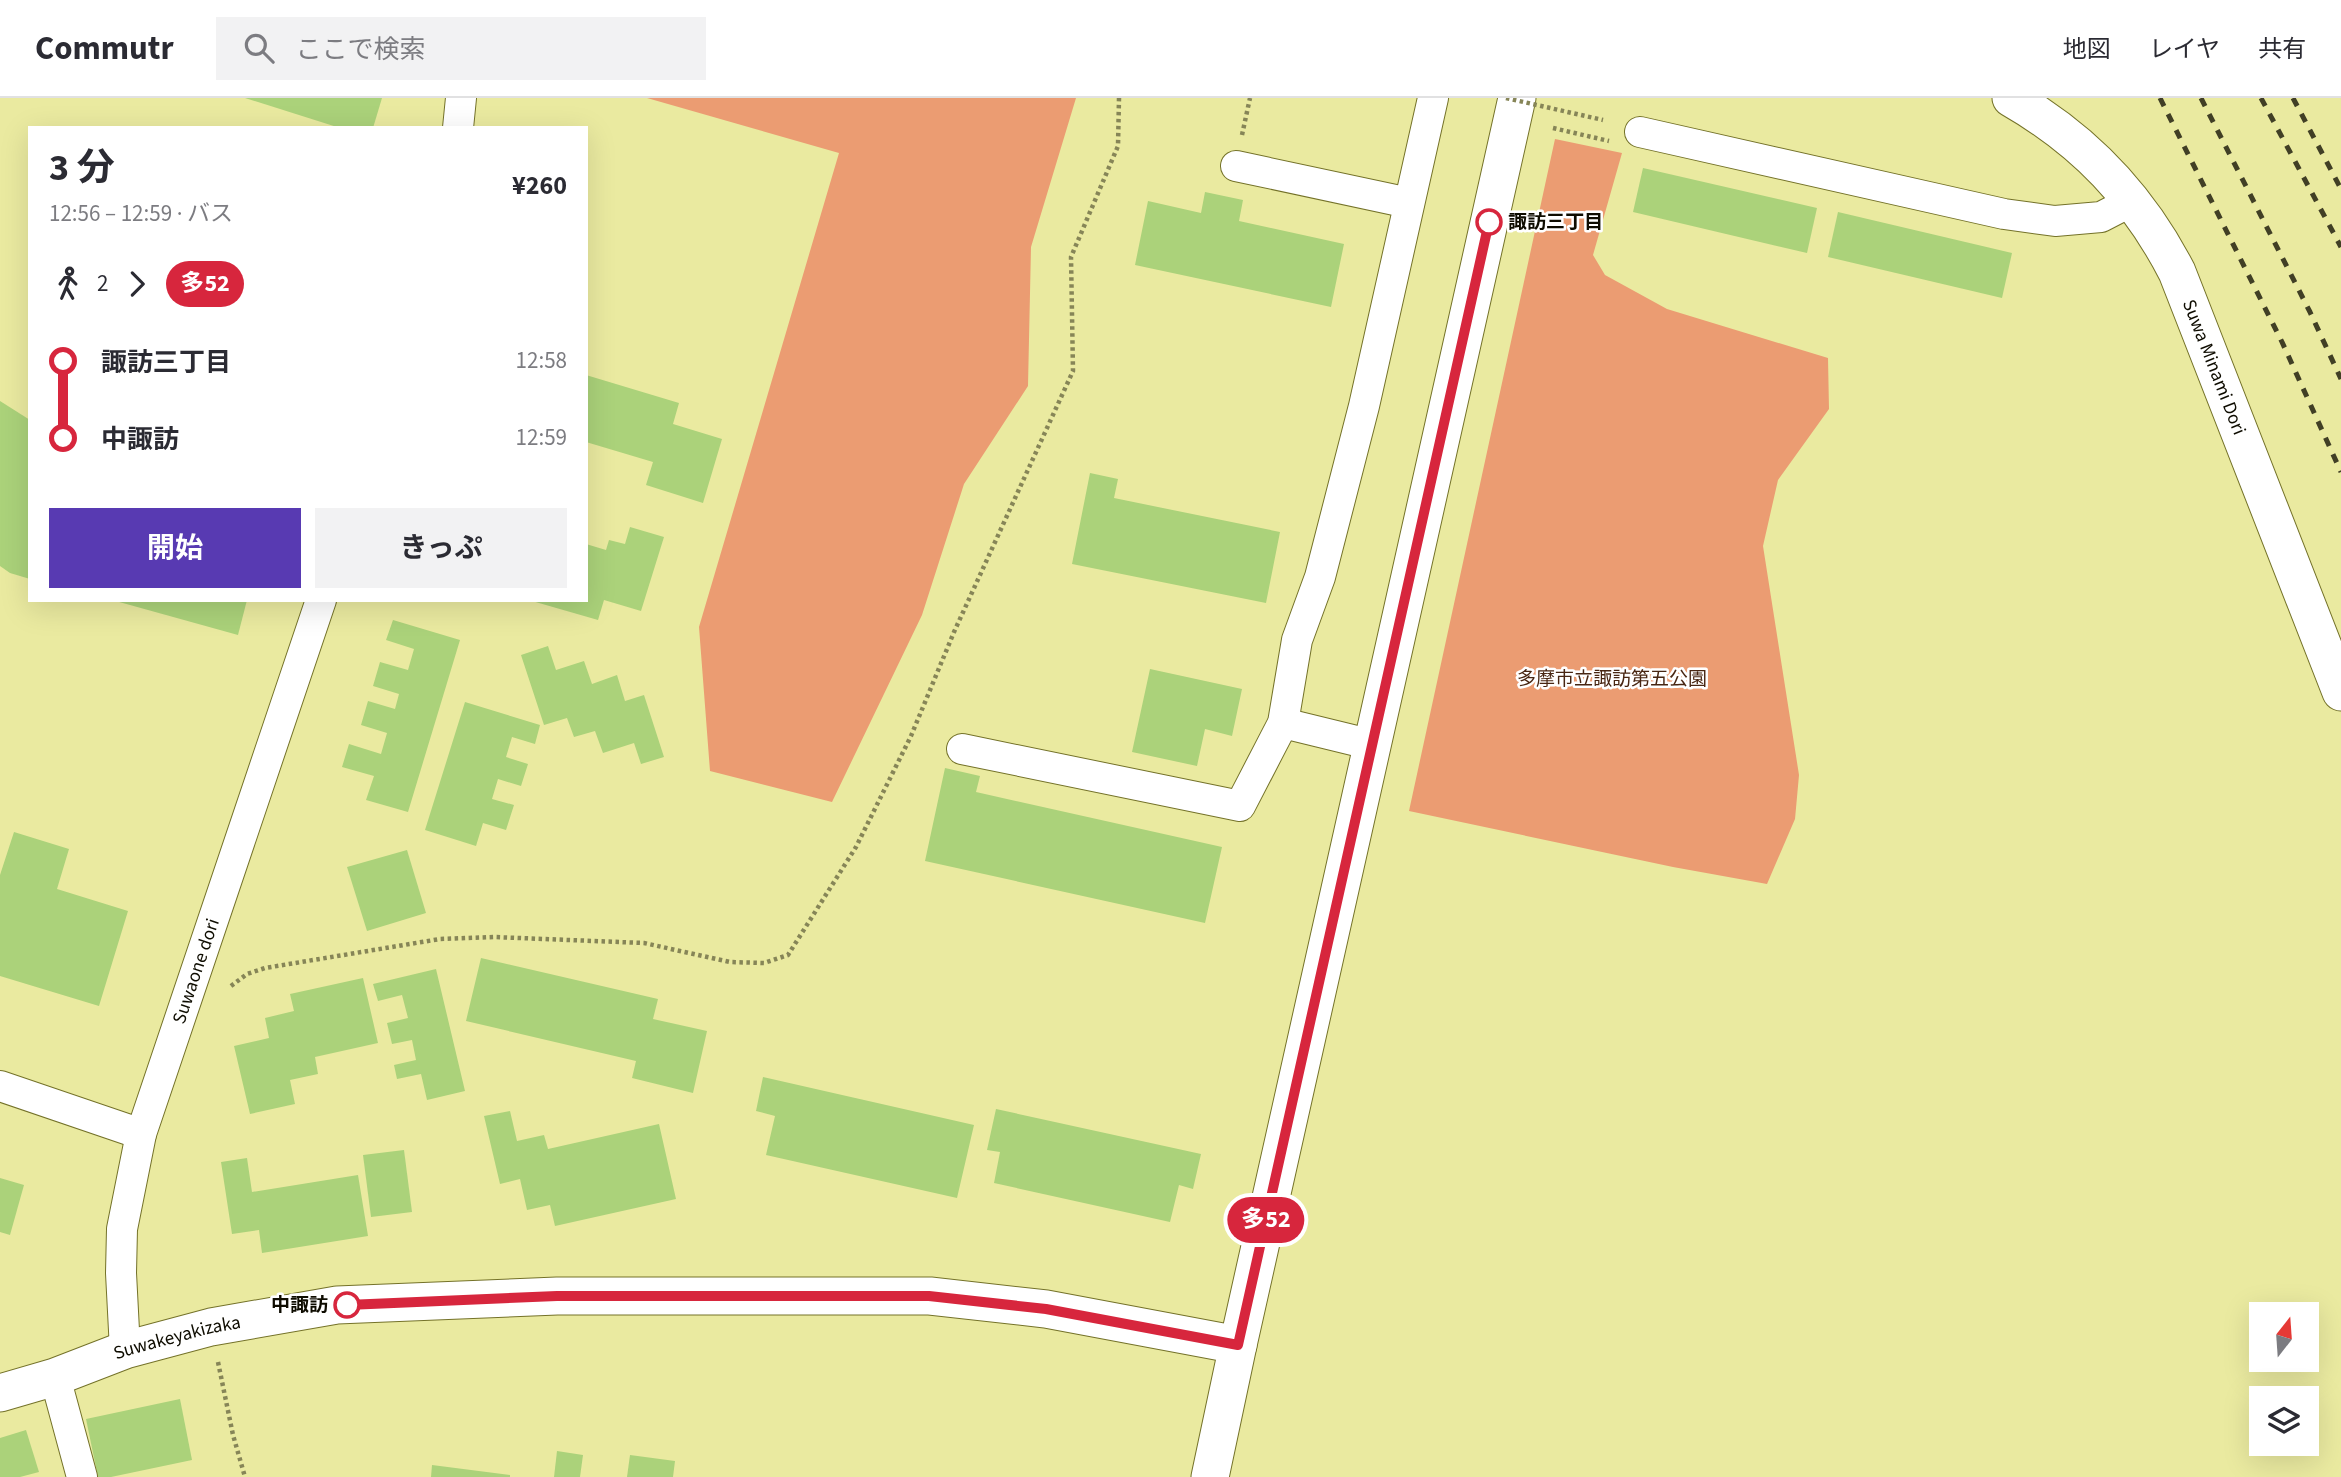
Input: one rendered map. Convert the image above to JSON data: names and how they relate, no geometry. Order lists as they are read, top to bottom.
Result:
{
  "streets": {
    "street": ["Suwa Minami Dori", "Suwaone dori", "Suwakeyakizaka"]
  },
  "crossings": [
    ["Suwaone dori", "Suwakeyakizaka"]
  ],
  "parks": ["多摩市立諏訪第五公園"],
  "places": ["諏訪三丁目", "中諏訪"],
  "lines": ["bus line 多52"],
  "north": "top",
  "page": {
    "header": "Commutr",
    "search": "ここで検索",
    "nav": ["地図", "レイヤ", "共有"],
    "on_map": "多52",
    "heading": ["3 分", "12:56 – 12:59 · バス", "¥260"],
    "legs": ["2", "多52"],
    "list": [
      {
        "name": "諏訪三丁目",
        "value": "12:58"
      },
      {
        "name": "中諏訪",
        "value": "12:59"
      }
    ],
    "buttons": ["開始", "きっぷ"]
  }
}
